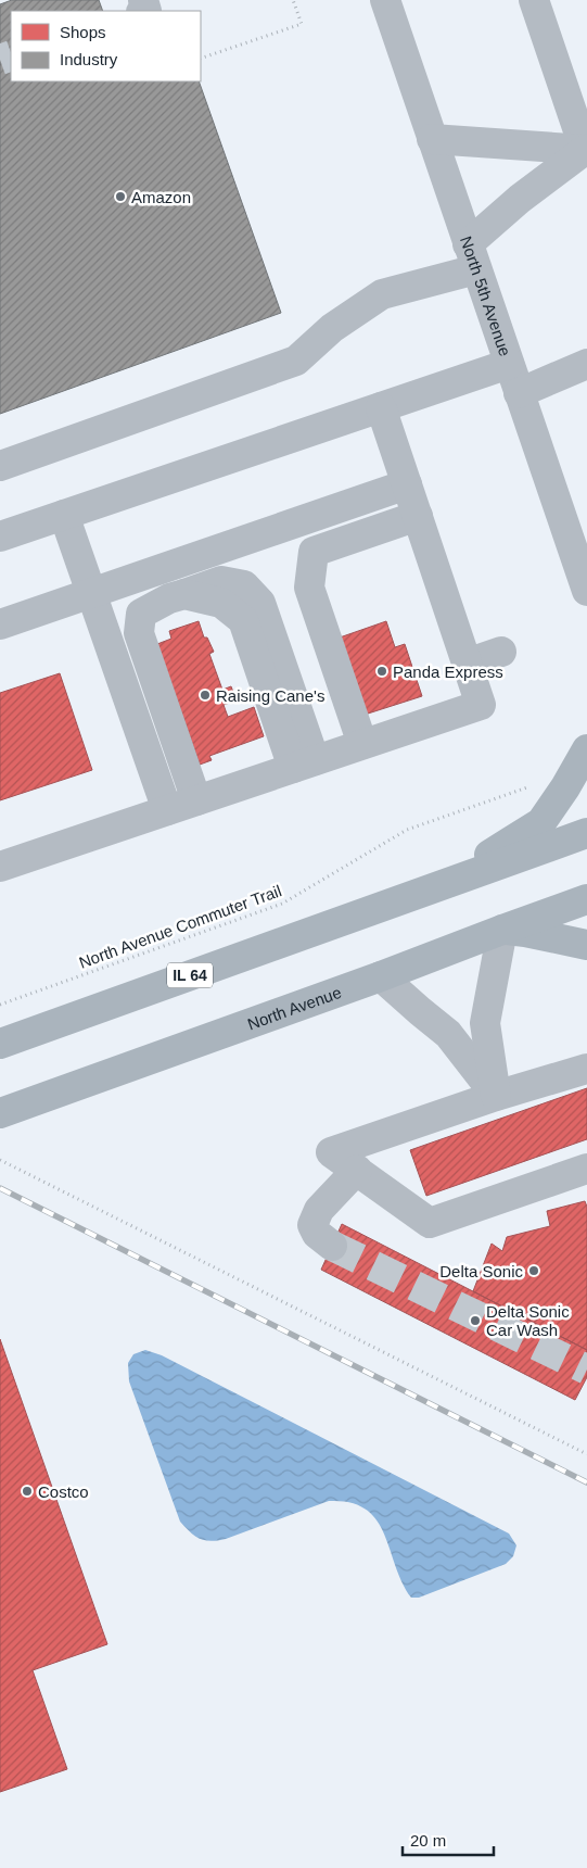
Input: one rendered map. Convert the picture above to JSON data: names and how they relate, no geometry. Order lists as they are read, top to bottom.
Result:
{
  "streets": {
    "main road": ["IL 64", "North Avenue"],
    "street": ["North 5th Avenue"],
    "path": ["North Avenue Commuter Trail"]
  },
  "places": [
    "Amazon",
    "Panda Express",
    "Raising Cane's",
    "Delta Sonic",
    "Delta Sonic Car Wash",
    "Costco"
  ],
  "legend": ["Shops", "Industry"],
  "scale_bar": "20 m"
}
